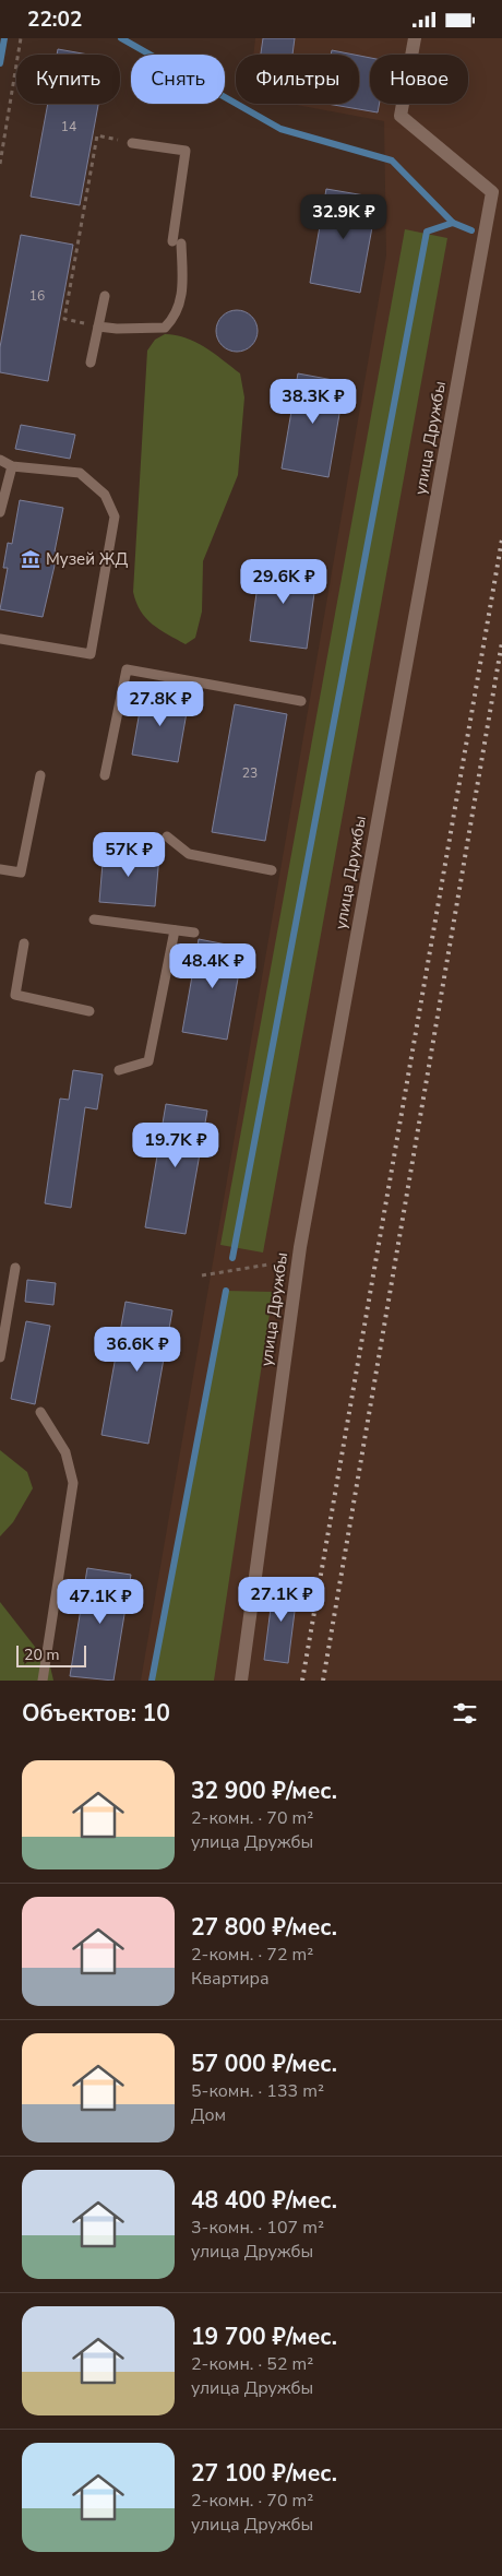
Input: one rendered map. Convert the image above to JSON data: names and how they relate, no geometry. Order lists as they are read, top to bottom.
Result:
{
  "streets": {
    "street": ["улица Дружбы"]
  },
  "places": {
    "museum": ["Музей ЖД"]
  },
  "house_numbers": ["14", "16", "23"],
  "scale_bar": "20 m",
  "page": {
    "status": "22:02",
    "chip": [
      "Купить",
      "Снять",
      "Фильтры",
      "Новое"
    ],
    "price": [
      "32.9K ₽",
      "38.3K ₽",
      "29.6K ₽",
      "27.8K ₽",
      "57K ₽",
      "48.4K ₽",
      "19.7K ₽",
      "36.6K ₽",
      "27.1K ₽",
      "47.1K ₽"
    ],
    "scale": "20 m",
    "heading": "Объектов: 10",
    "list": [
      {
        "name": "32 900 ₽/мес.",
        "note": "2-комн. · 70 m² · улица Дружбы"
      },
      {
        "name": "27 800 ₽/мес.",
        "note": "2-комн. · 72 m² · Квартира"
      },
      {
        "name": "57 000 ₽/мес.",
        "note": "5-комн. · 133 m² · Дом"
      },
      {
        "name": "48 400 ₽/мес.",
        "note": "3-комн. · 107 m² · улица Дружбы"
      },
      {
        "name": "19 700 ₽/мес.",
        "note": "2-комн. · 52 m² · улица Дружбы"
      },
      {
        "name": "27 100 ₽/мес.",
        "note": "2-комн. · 70 m² · улица Дружбы"
      }
    ]
  }
}
